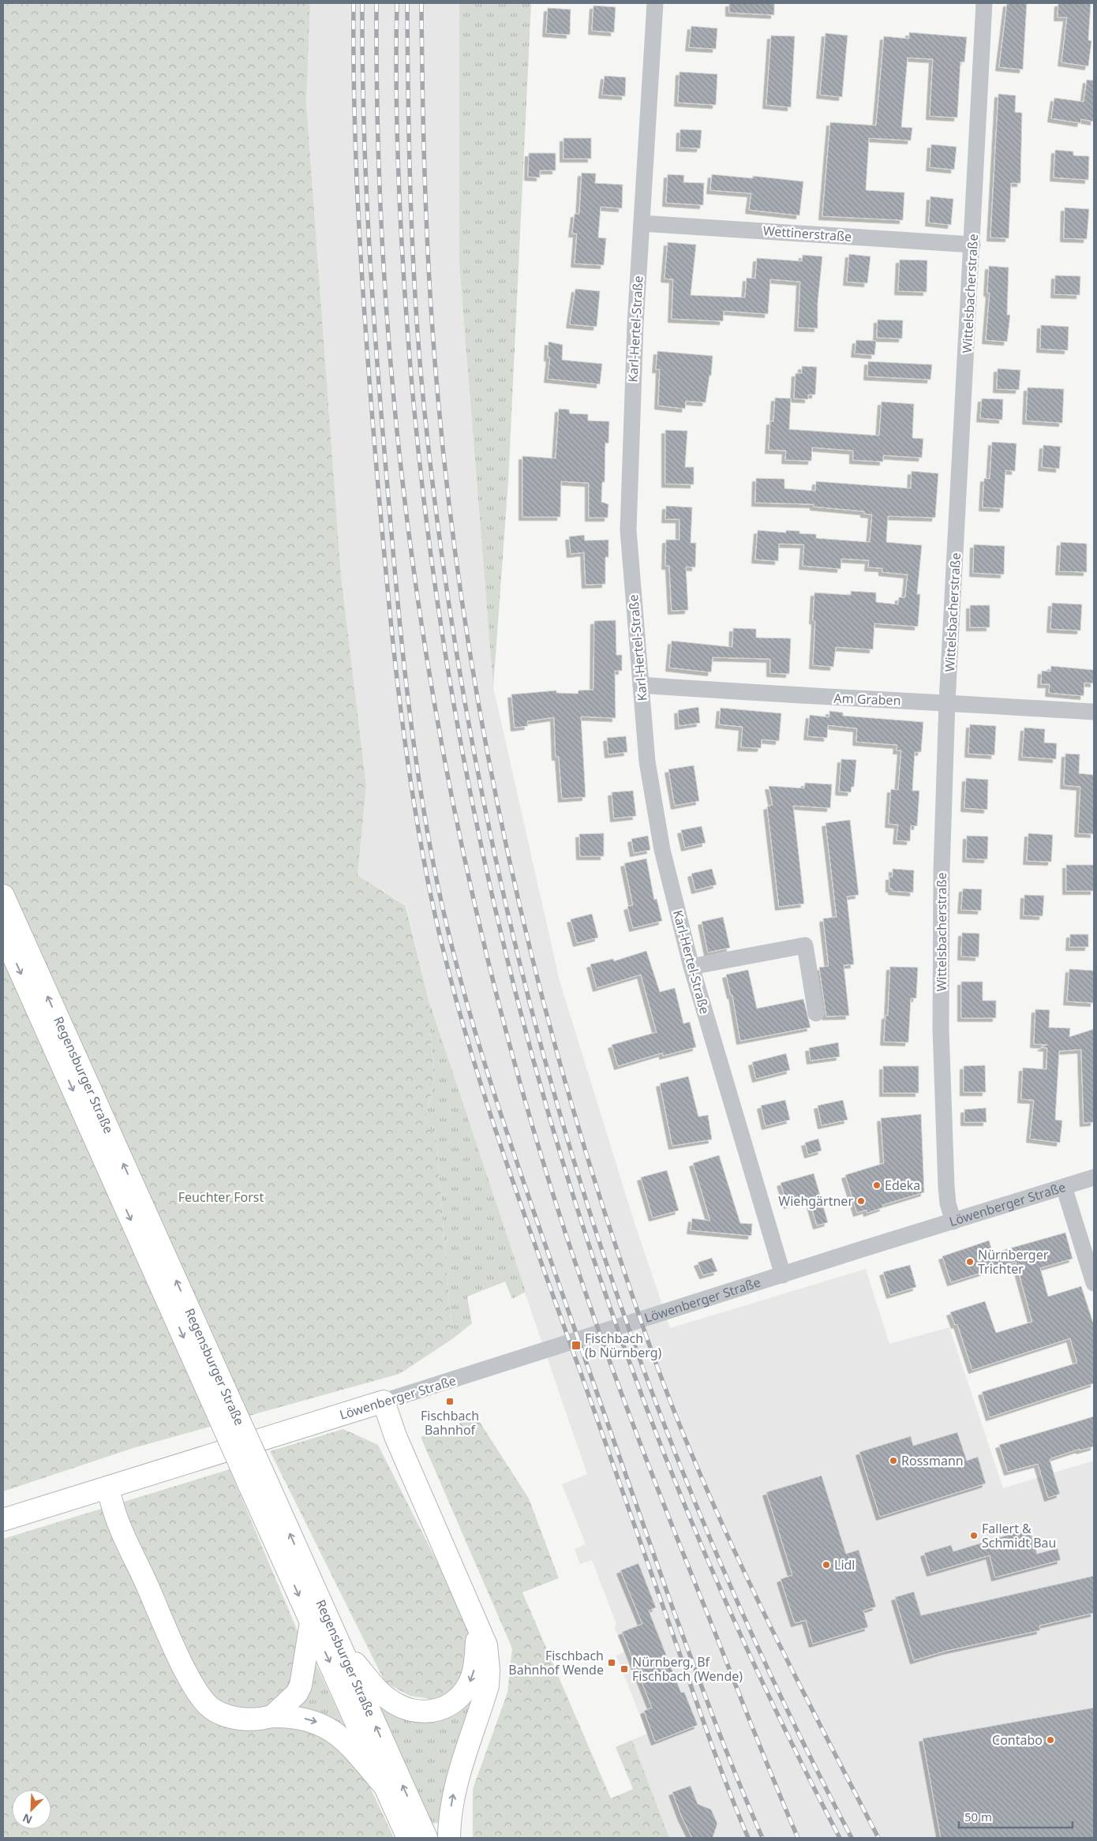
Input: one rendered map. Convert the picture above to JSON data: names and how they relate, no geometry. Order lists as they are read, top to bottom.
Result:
{
  "streets": {
    "main road": ["Regensburger Straße", "Löwenberger Straße"],
    "street": [
      "Wettinerstraße",
      "Wittelsbacherstraße",
      "Karl-Hertel-Straße",
      "Am Graben"
    ]
  },
  "crossings": [
    ["Wettinerstraße", "Wittelsbacherstraße"],
    ["Wettinerstraße", "Karl-Hertel-Straße"],
    ["Wittelsbacherstraße", "Am Graben"],
    ["Wittelsbacherstraße", "Löwenberger Straße"],
    ["Karl-Hertel-Straße", "Am Graben"],
    ["Karl-Hertel-Straße", "Löwenberger Straße"]
  ],
  "parks": ["Feuchter Forst"],
  "places": {
    "other": [
      "Edeka",
      "Wiehgärtner",
      "Nürnberger Trichter",
      "Rossmann",
      "Fallert & Schmidt Bau",
      "Lidl",
      "Contabo"
    ],
    "transit": [
      "Fischbach (b Nürnberg)",
      "Fischbach Bahnhof",
      "Fischbach Bahnhof Wende",
      "Nürnberg, Bf Fischbach (Wende)"
    ]
  },
  "scale_bar": "50 m",
  "north": "bottom left"
}
